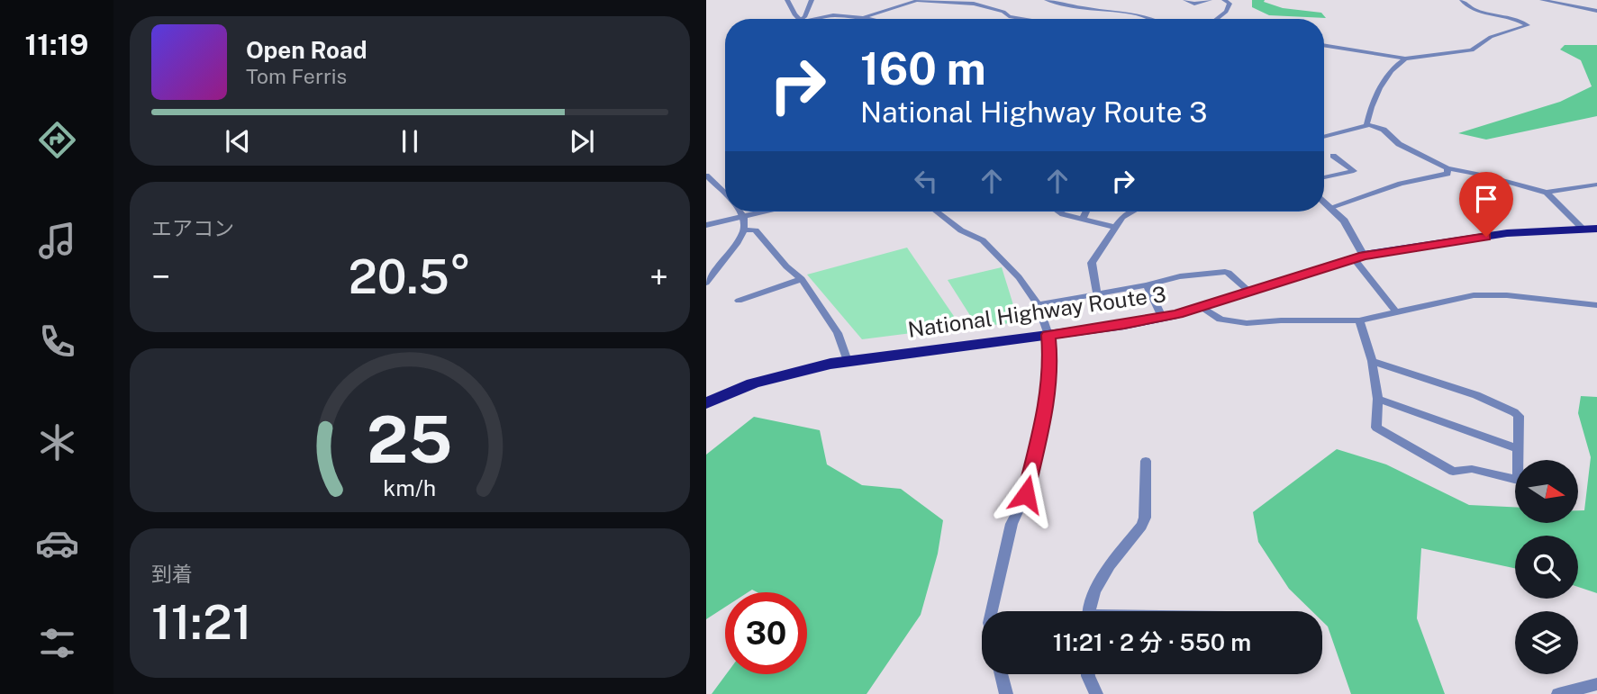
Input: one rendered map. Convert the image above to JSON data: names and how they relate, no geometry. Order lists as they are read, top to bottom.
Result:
{
  "streets": {
    "highway": ["National Highway Route 3"]
  },
  "north": "right",
  "page": {
    "tabs": "11:19",
    "turn": ["160 m", "National Highway Route 3"],
    "song": ["Open Road", "Tom Ferris"],
    "tile": [
      "エアコン",
      ["到着", "11:21"]
    ],
    "heat": ["−", "20.5°", "+"],
    "limit": "30",
    "trip": "11:21 · 2 分 · 550 m",
    "gauge": ["25", "km/h"]
  }
}
